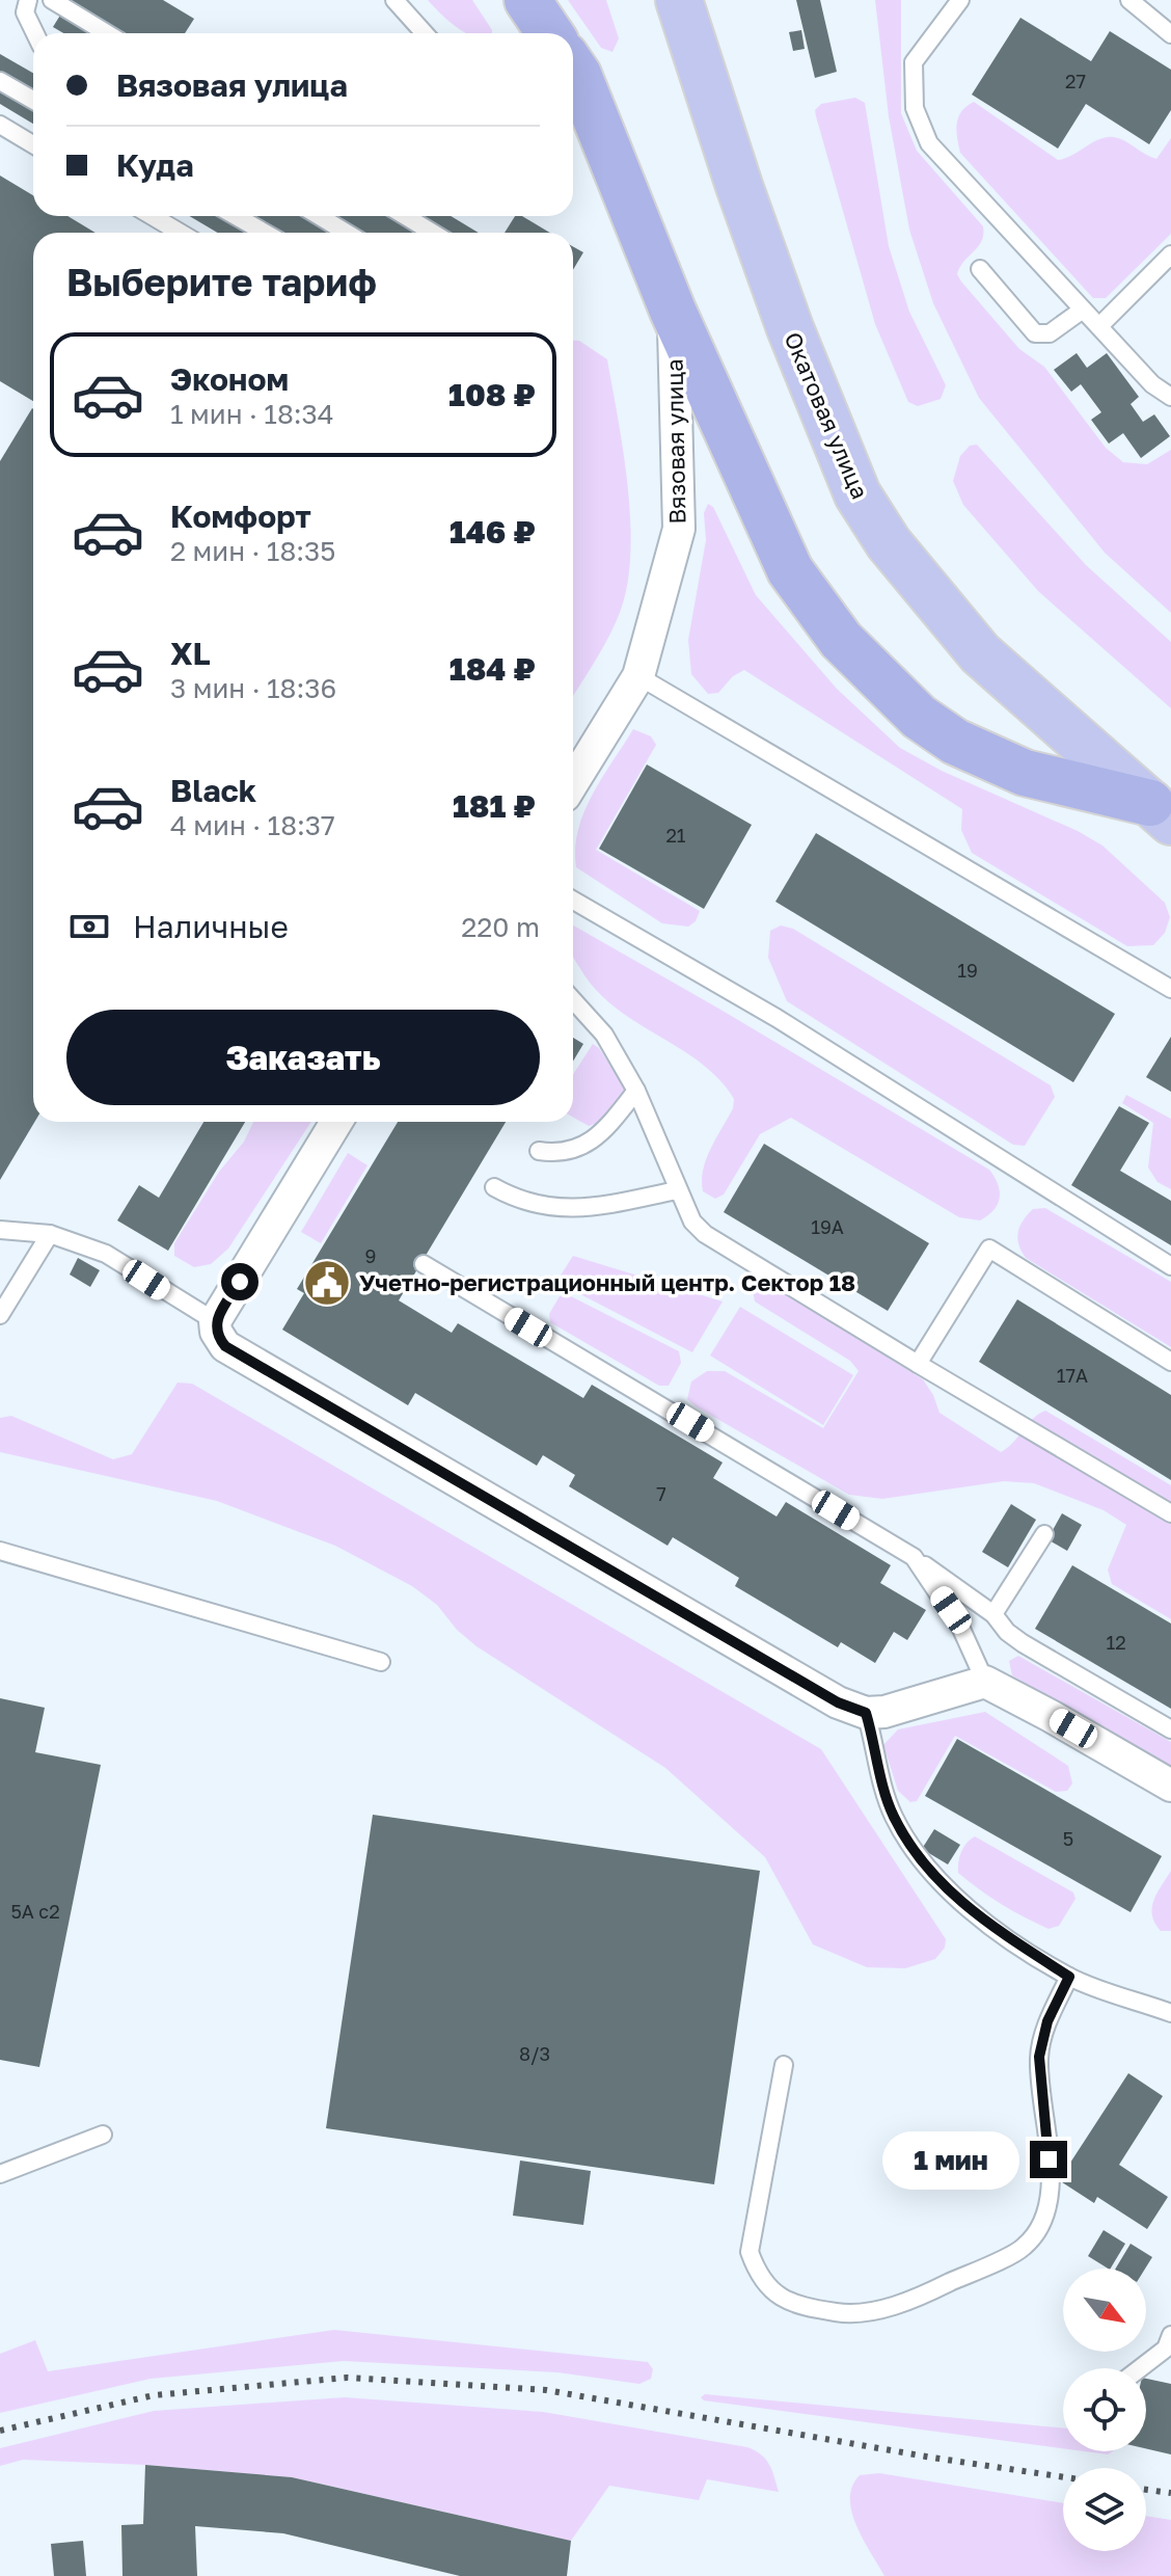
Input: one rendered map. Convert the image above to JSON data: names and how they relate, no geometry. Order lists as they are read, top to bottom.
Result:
{
  "streets": {
    "main road": ["Окатовая улица"],
    "street": ["Вязовая улица"]
  },
  "places": {
    "public building": ["Учетно-регистрационный центр. Сектор 18"]
  },
  "house_numbers": [
    "27",
    "21",
    "19",
    "19А",
    "9",
    "17А",
    "7",
    "12",
    "5",
    "5А с2",
    "8/3"
  ],
  "north": "bottom right",
  "page": {
    "banner": ["Вязовая улица", "Куда"],
    "heading": "Выберите тариф",
    "list": [
      {
        "name": "Эконом",
        "note": "1 мин · 18:34",
        "value": "108 ₽"
      },
      {
        "name": "Комфорт",
        "note": "2 мин · 18:35",
        "value": "146 ₽"
      },
      {
        "name": "XL",
        "note": "3 мин · 18:36",
        "value": "184 ₽"
      },
      {
        "name": "Black",
        "note": "4 мин · 18:37",
        "value": "181 ₽"
      }
    ],
    "pay": ["Наличные", "220 m"],
    "buttons": "Заказать",
    "bubble": "1 мин"
  }
}
